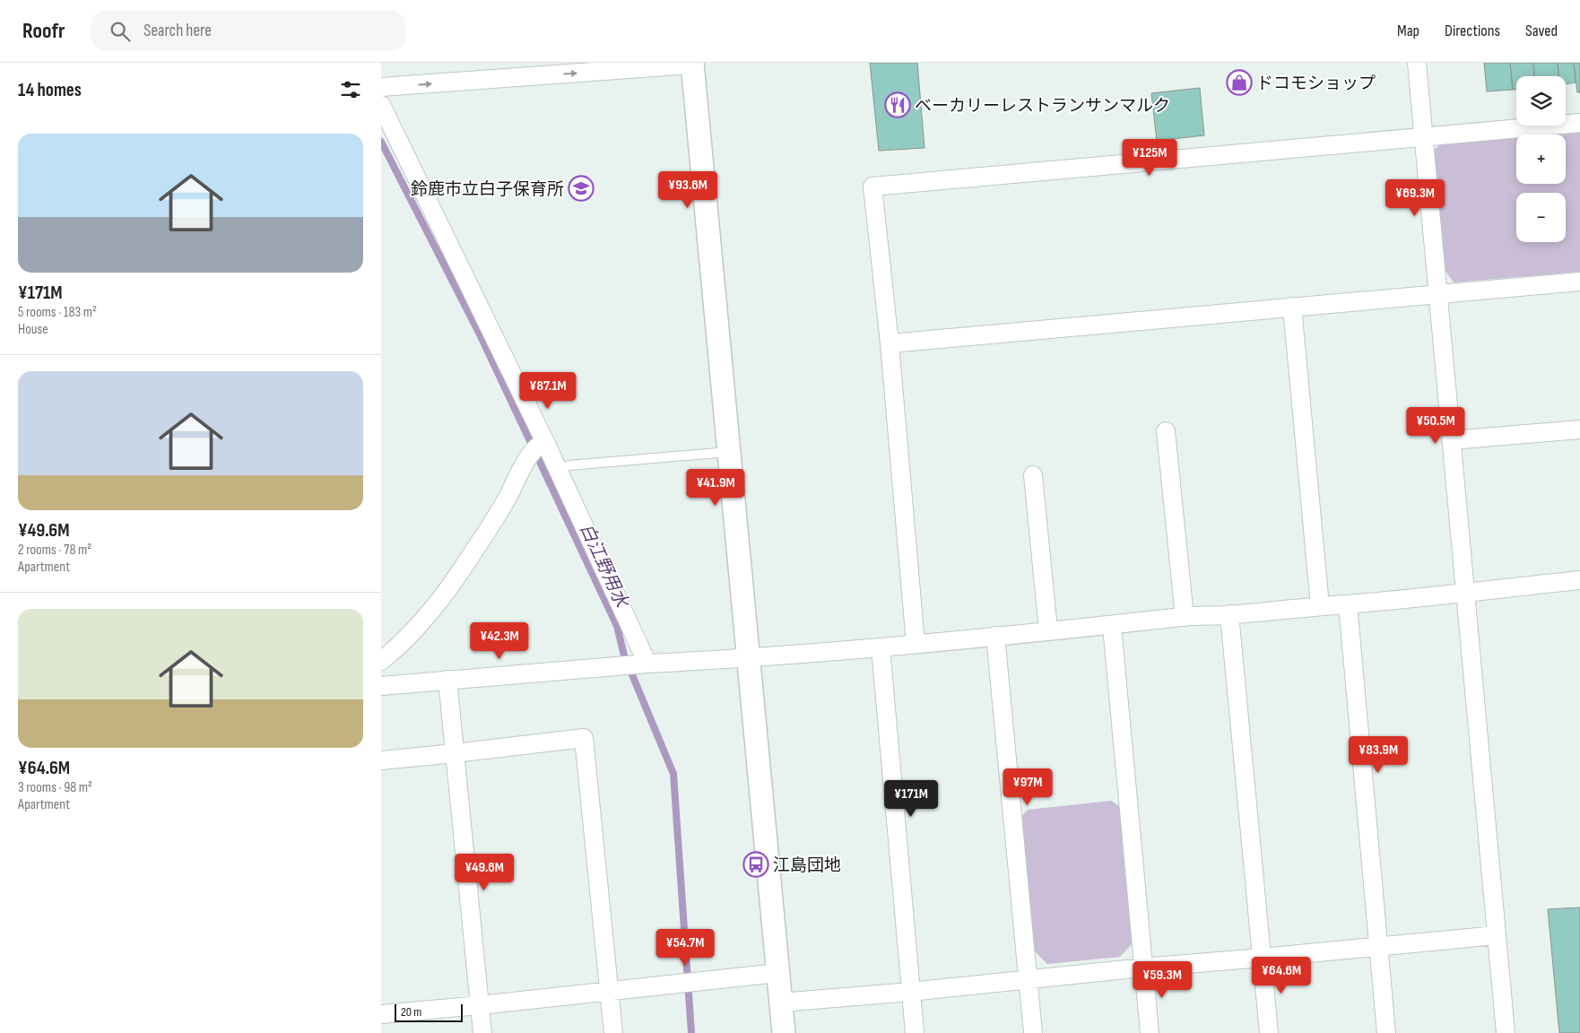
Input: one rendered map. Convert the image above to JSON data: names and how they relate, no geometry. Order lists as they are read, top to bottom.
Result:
{
  "water": ["白江野用水"],
  "places": {
    "shop": ["ドコモショップ"],
    "restaurant": ["ベーカリーレストランサンマルク"],
    "school or university": ["鈴鹿市立白子保育所"],
    "bus stop": ["江島団地"]
  },
  "scale_bar": "20 m",
  "page": {
    "header": "Roofr",
    "search": "Search here",
    "nav": ["Map", "Directions", "Saved"],
    "heading": "14 homes",
    "map_buttons": ["+", "−"],
    "list": [
      {
        "name": "¥171M",
        "note": "5 rooms · 183 m² · House"
      },
      {
        "name": "¥49.6M",
        "note": "2 rooms · 78 m² · Apartment"
      },
      {
        "name": "¥64.6M",
        "note": "3 rooms · 98 m² · Apartment"
      }
    ],
    "price": [
      "¥125M",
      "¥93.6M",
      "¥69.3M",
      "¥87.1M",
      "¥50.5M",
      "¥41.9M",
      "¥42.3M",
      "¥83.9M",
      "¥97M",
      "¥171M",
      "¥49.6M",
      "¥54.7M",
      "¥64.6M",
      "¥59.3M"
    ],
    "scale": "20 m"
  }
}
